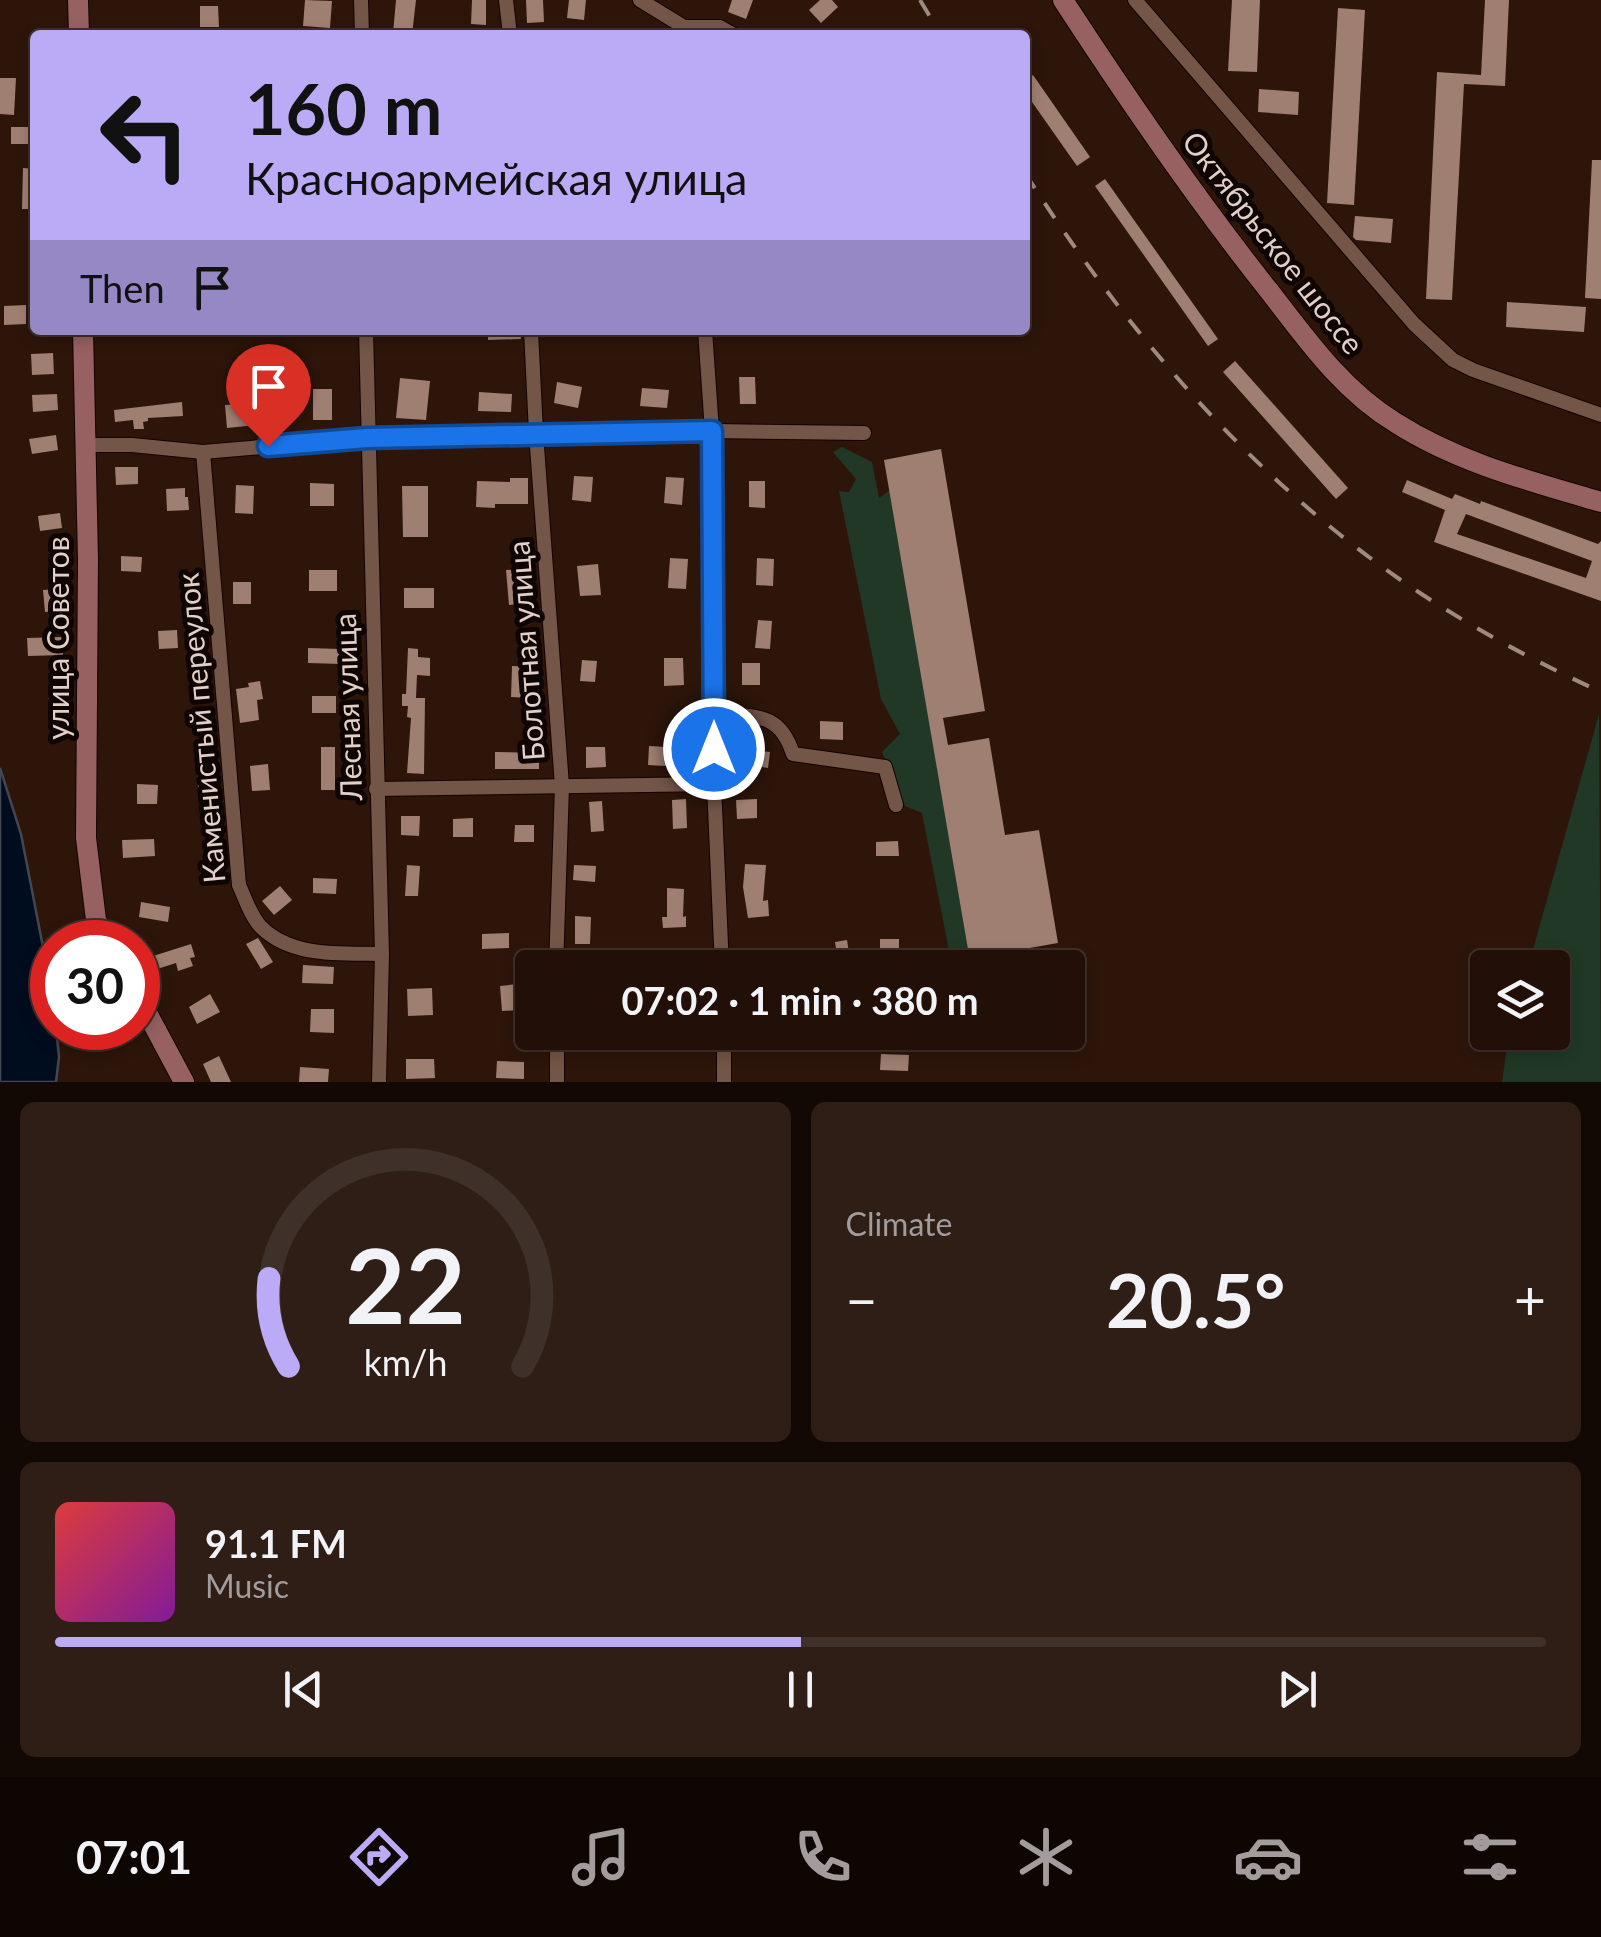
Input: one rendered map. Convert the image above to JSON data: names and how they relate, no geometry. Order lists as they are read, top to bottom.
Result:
{
  "streets": {
    "main road": ["Октябрьское шоссе", "улица Советов"],
    "street": ["Болотная улица", "Лесная улица", "Каменистый переулок"]
  },
  "crossings": [
    ["Лесная улица", "Каменистый переулок"]
  ],
  "page": {
    "turn": ["160 m", "Красноармейская улица"],
    "then": "Then",
    "limit": "30",
    "trip": "07:02 · 1 min · 380 m",
    "tile": "Climate",
    "heat": ["−", "20.5°", "+"],
    "song": ["91.1 FM", "Music"],
    "tabs": "07:01",
    "gauge": ["22", "km/h"]
  }
}
